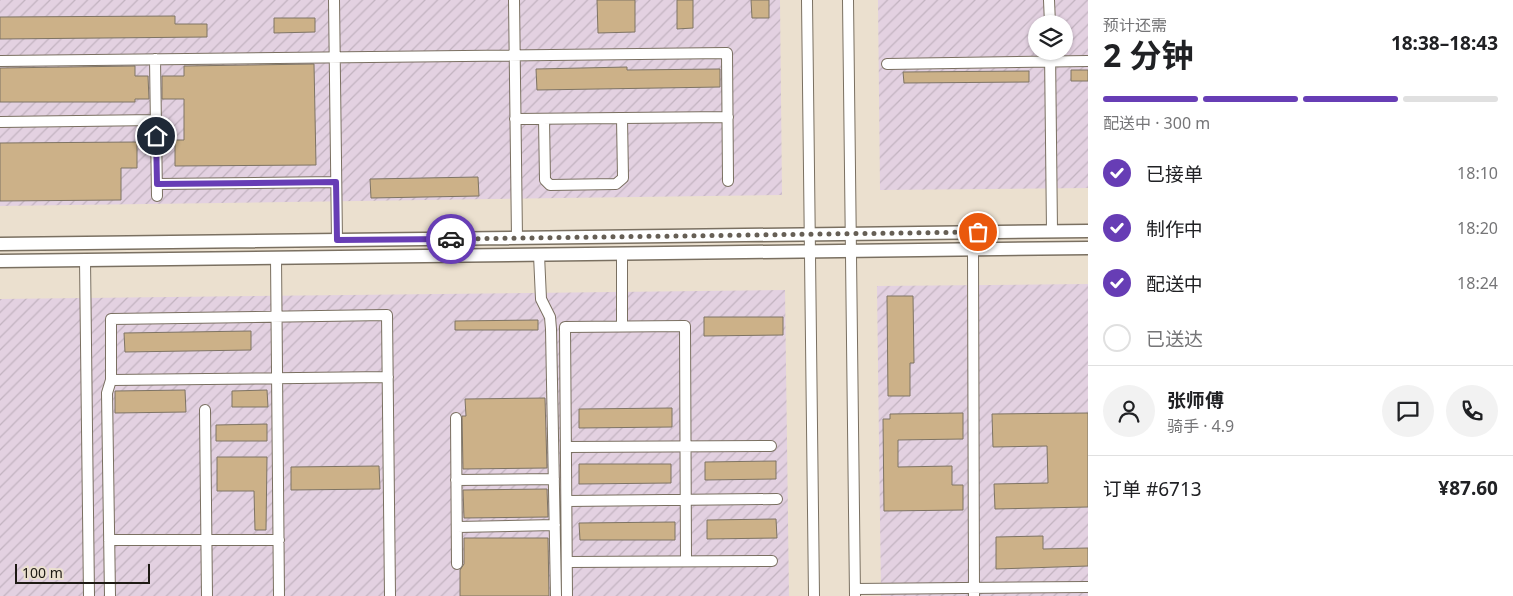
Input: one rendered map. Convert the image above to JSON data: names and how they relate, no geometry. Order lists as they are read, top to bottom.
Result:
{
  "scale_bar": "100 m",
  "page": {
    "heading": ["2 分钟", "预计还需", "18:38–18:43"],
    "panel": [
      "张师傅",
      "骑手 · 4.9",
      "订单 #6713",
      "¥87.60"
    ],
    "bar": "配送中 · 300 m",
    "list": [
      ["已接单", "18:10"],
      ["制作中", "18:20"],
      ["配送中", "18:24"],
      "已送达"
    ],
    "scale": "100 m"
  }
}
